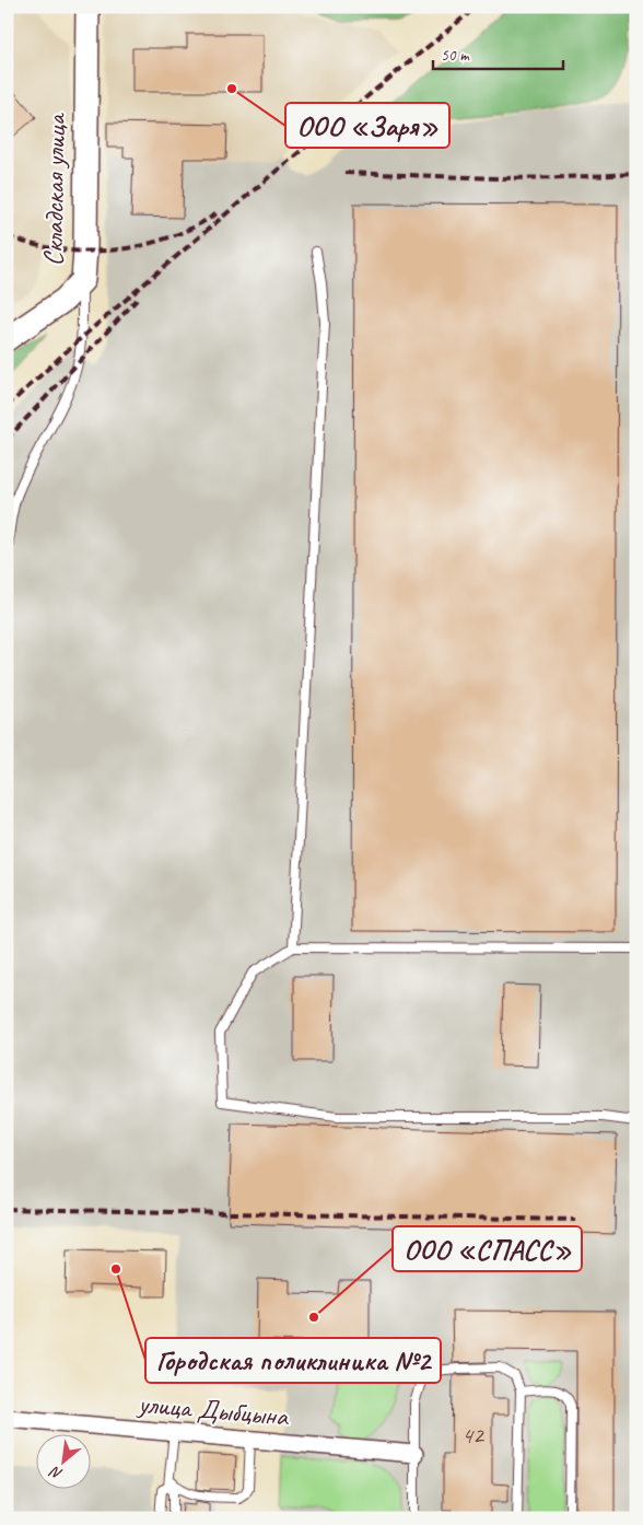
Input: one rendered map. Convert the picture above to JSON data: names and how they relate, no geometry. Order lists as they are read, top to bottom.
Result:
{
  "streets": {
    "street": ["Складская улица", "улица Дыбцына"]
  },
  "places": ["ООО «Заря»", "Городская поликлиника №2", "ООО «СПАСС»"],
  "house_numbers": ["42"],
  "scale_bar": "50 m",
  "north": "bottom left"
}
